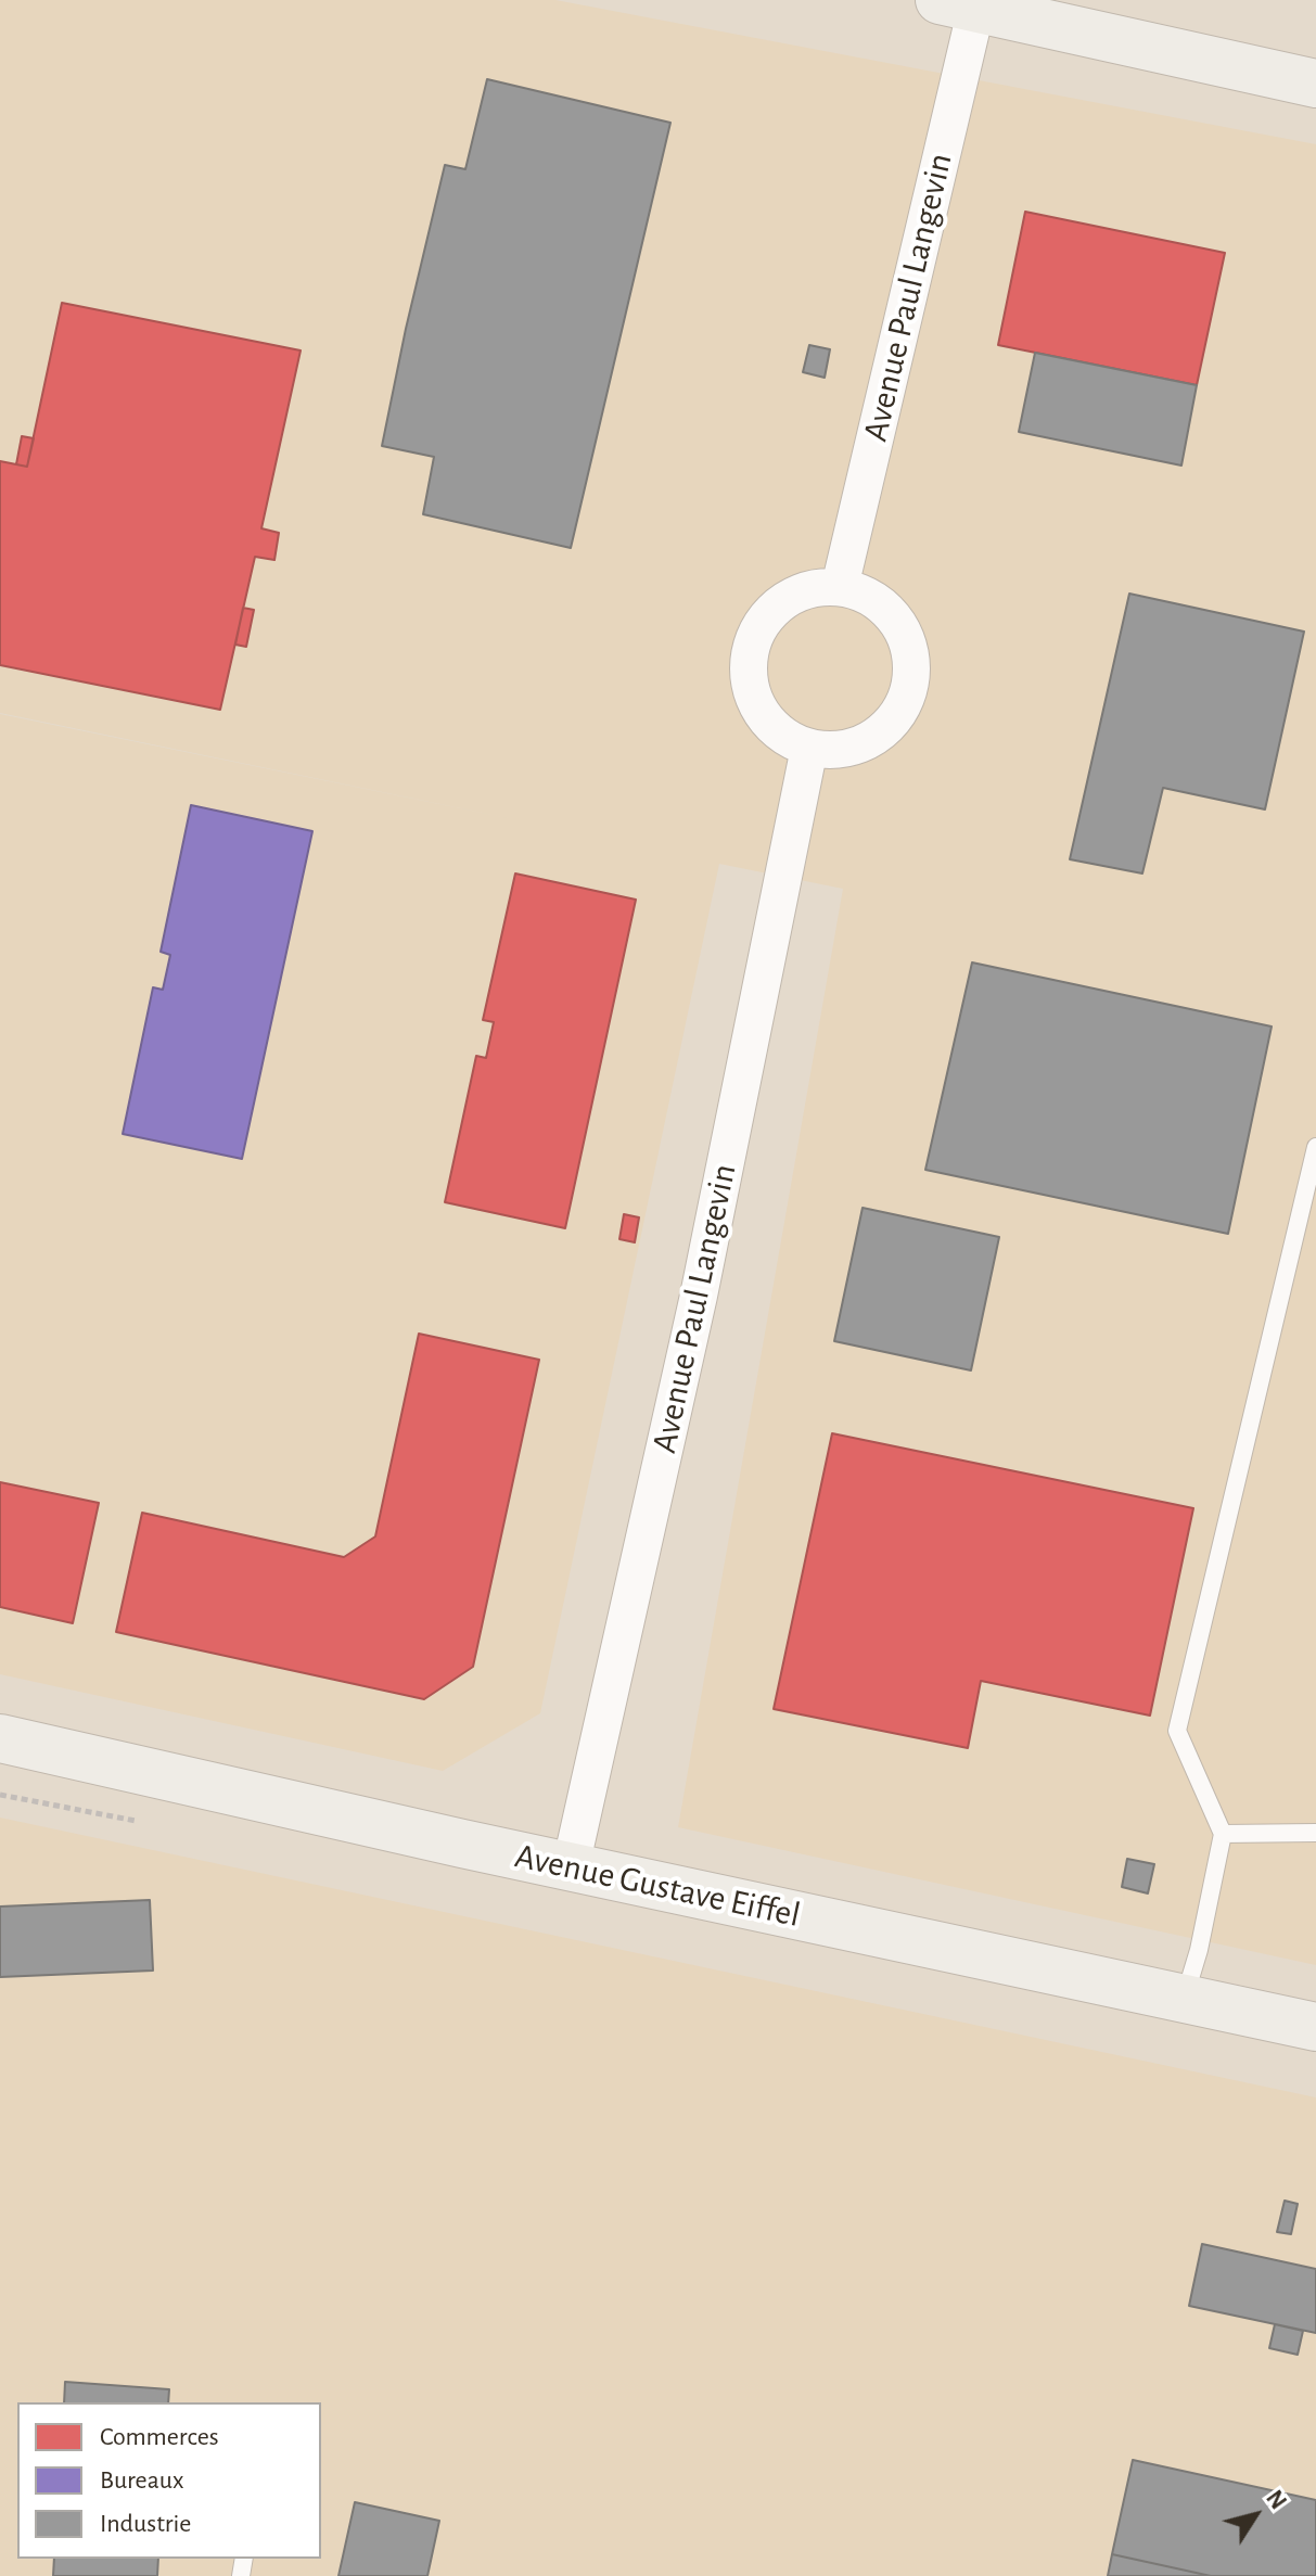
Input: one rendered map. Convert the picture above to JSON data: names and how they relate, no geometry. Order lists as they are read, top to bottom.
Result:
{
  "streets": {
    "street": ["Avenue Paul Langevin", "Avenue Gustave Eiffel"]
  },
  "crossings": [
    ["Avenue Paul Langevin", "Avenue Gustave Eiffel"]
  ],
  "legend": ["Commerces", "Bureaux", "Industrie"],
  "north": "top right"
}
